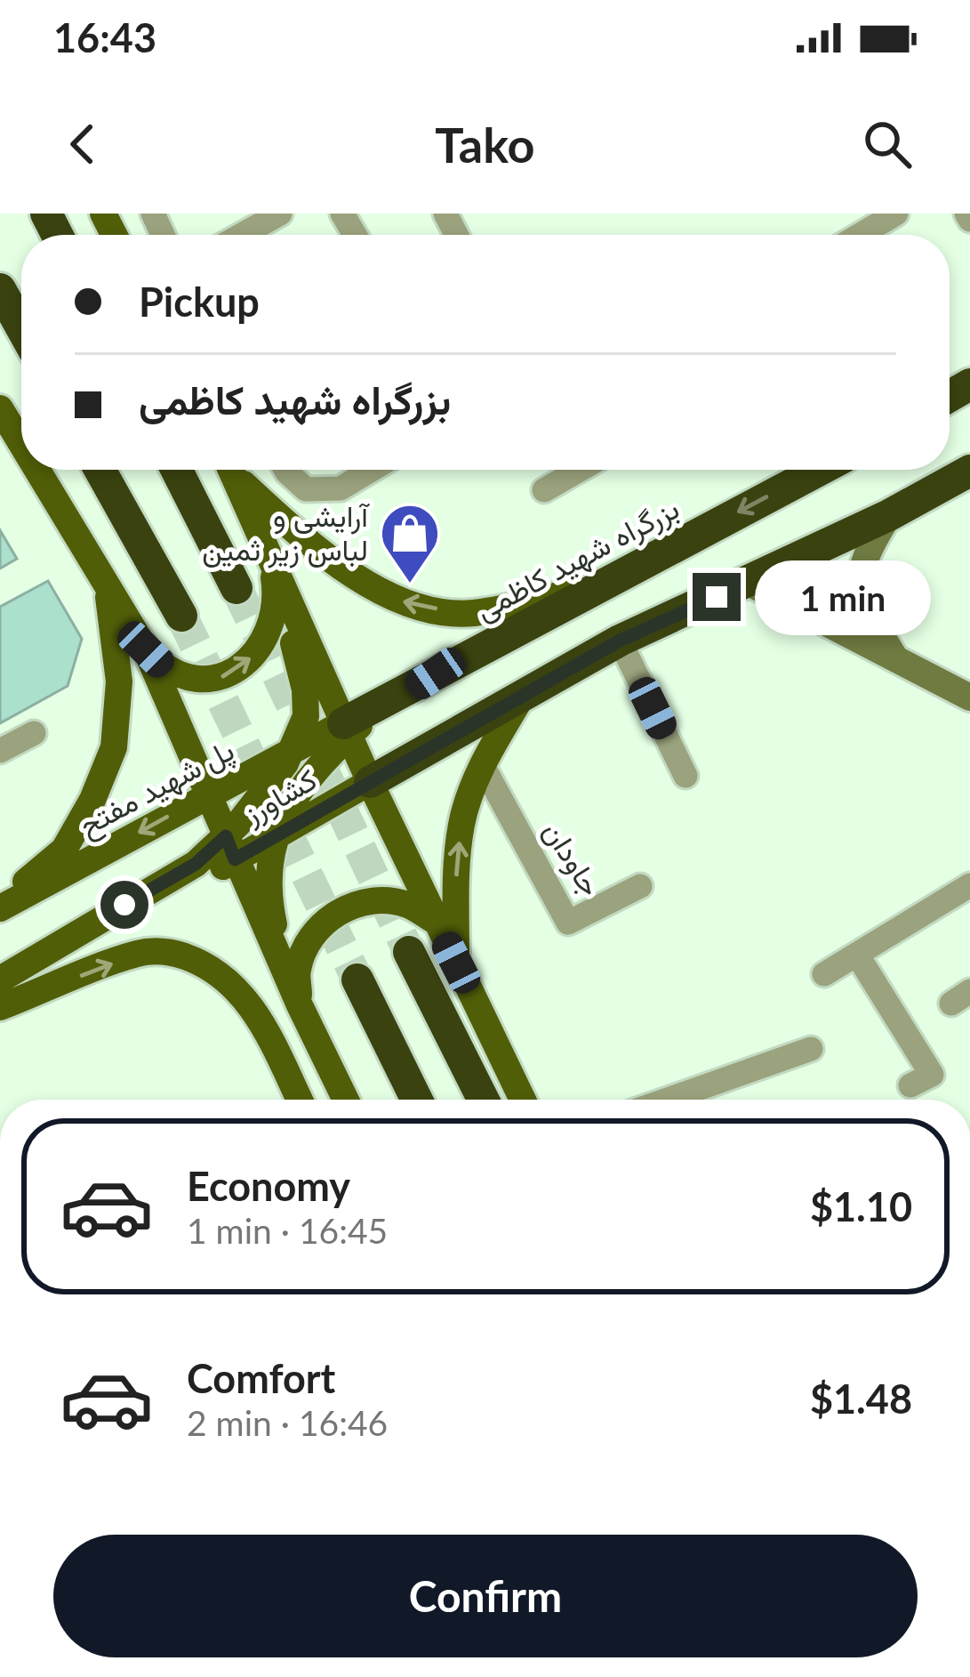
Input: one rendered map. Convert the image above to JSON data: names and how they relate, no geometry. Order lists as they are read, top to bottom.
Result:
{
  "streets": {
    "highway": ["بزرگراه شهید کاظمی"],
    "main road": ["پل شهید مفتح", "کشاورز"],
    "street": ["جاودان"]
  },
  "crossings": [
    ["بزرگراه شهید کاظمی", "پل شهید مفتح"]
  ],
  "places": {
    "shop": ["آرایشی و لباس زیر ثمین"]
  },
  "page": {
    "status": "16:43",
    "header": "Tako",
    "banner": ["Pickup", "بزرگراه شهید کاظمی"],
    "bubble": "1 min",
    "list": [
      {
        "name": "Economy",
        "note": "1 min · 16:45",
        "value": "$1.10"
      },
      {
        "name": "Comfort",
        "note": "2 min · 16:46",
        "value": "$1.48"
      }
    ],
    "buttons": "Confirm"
  }
}
